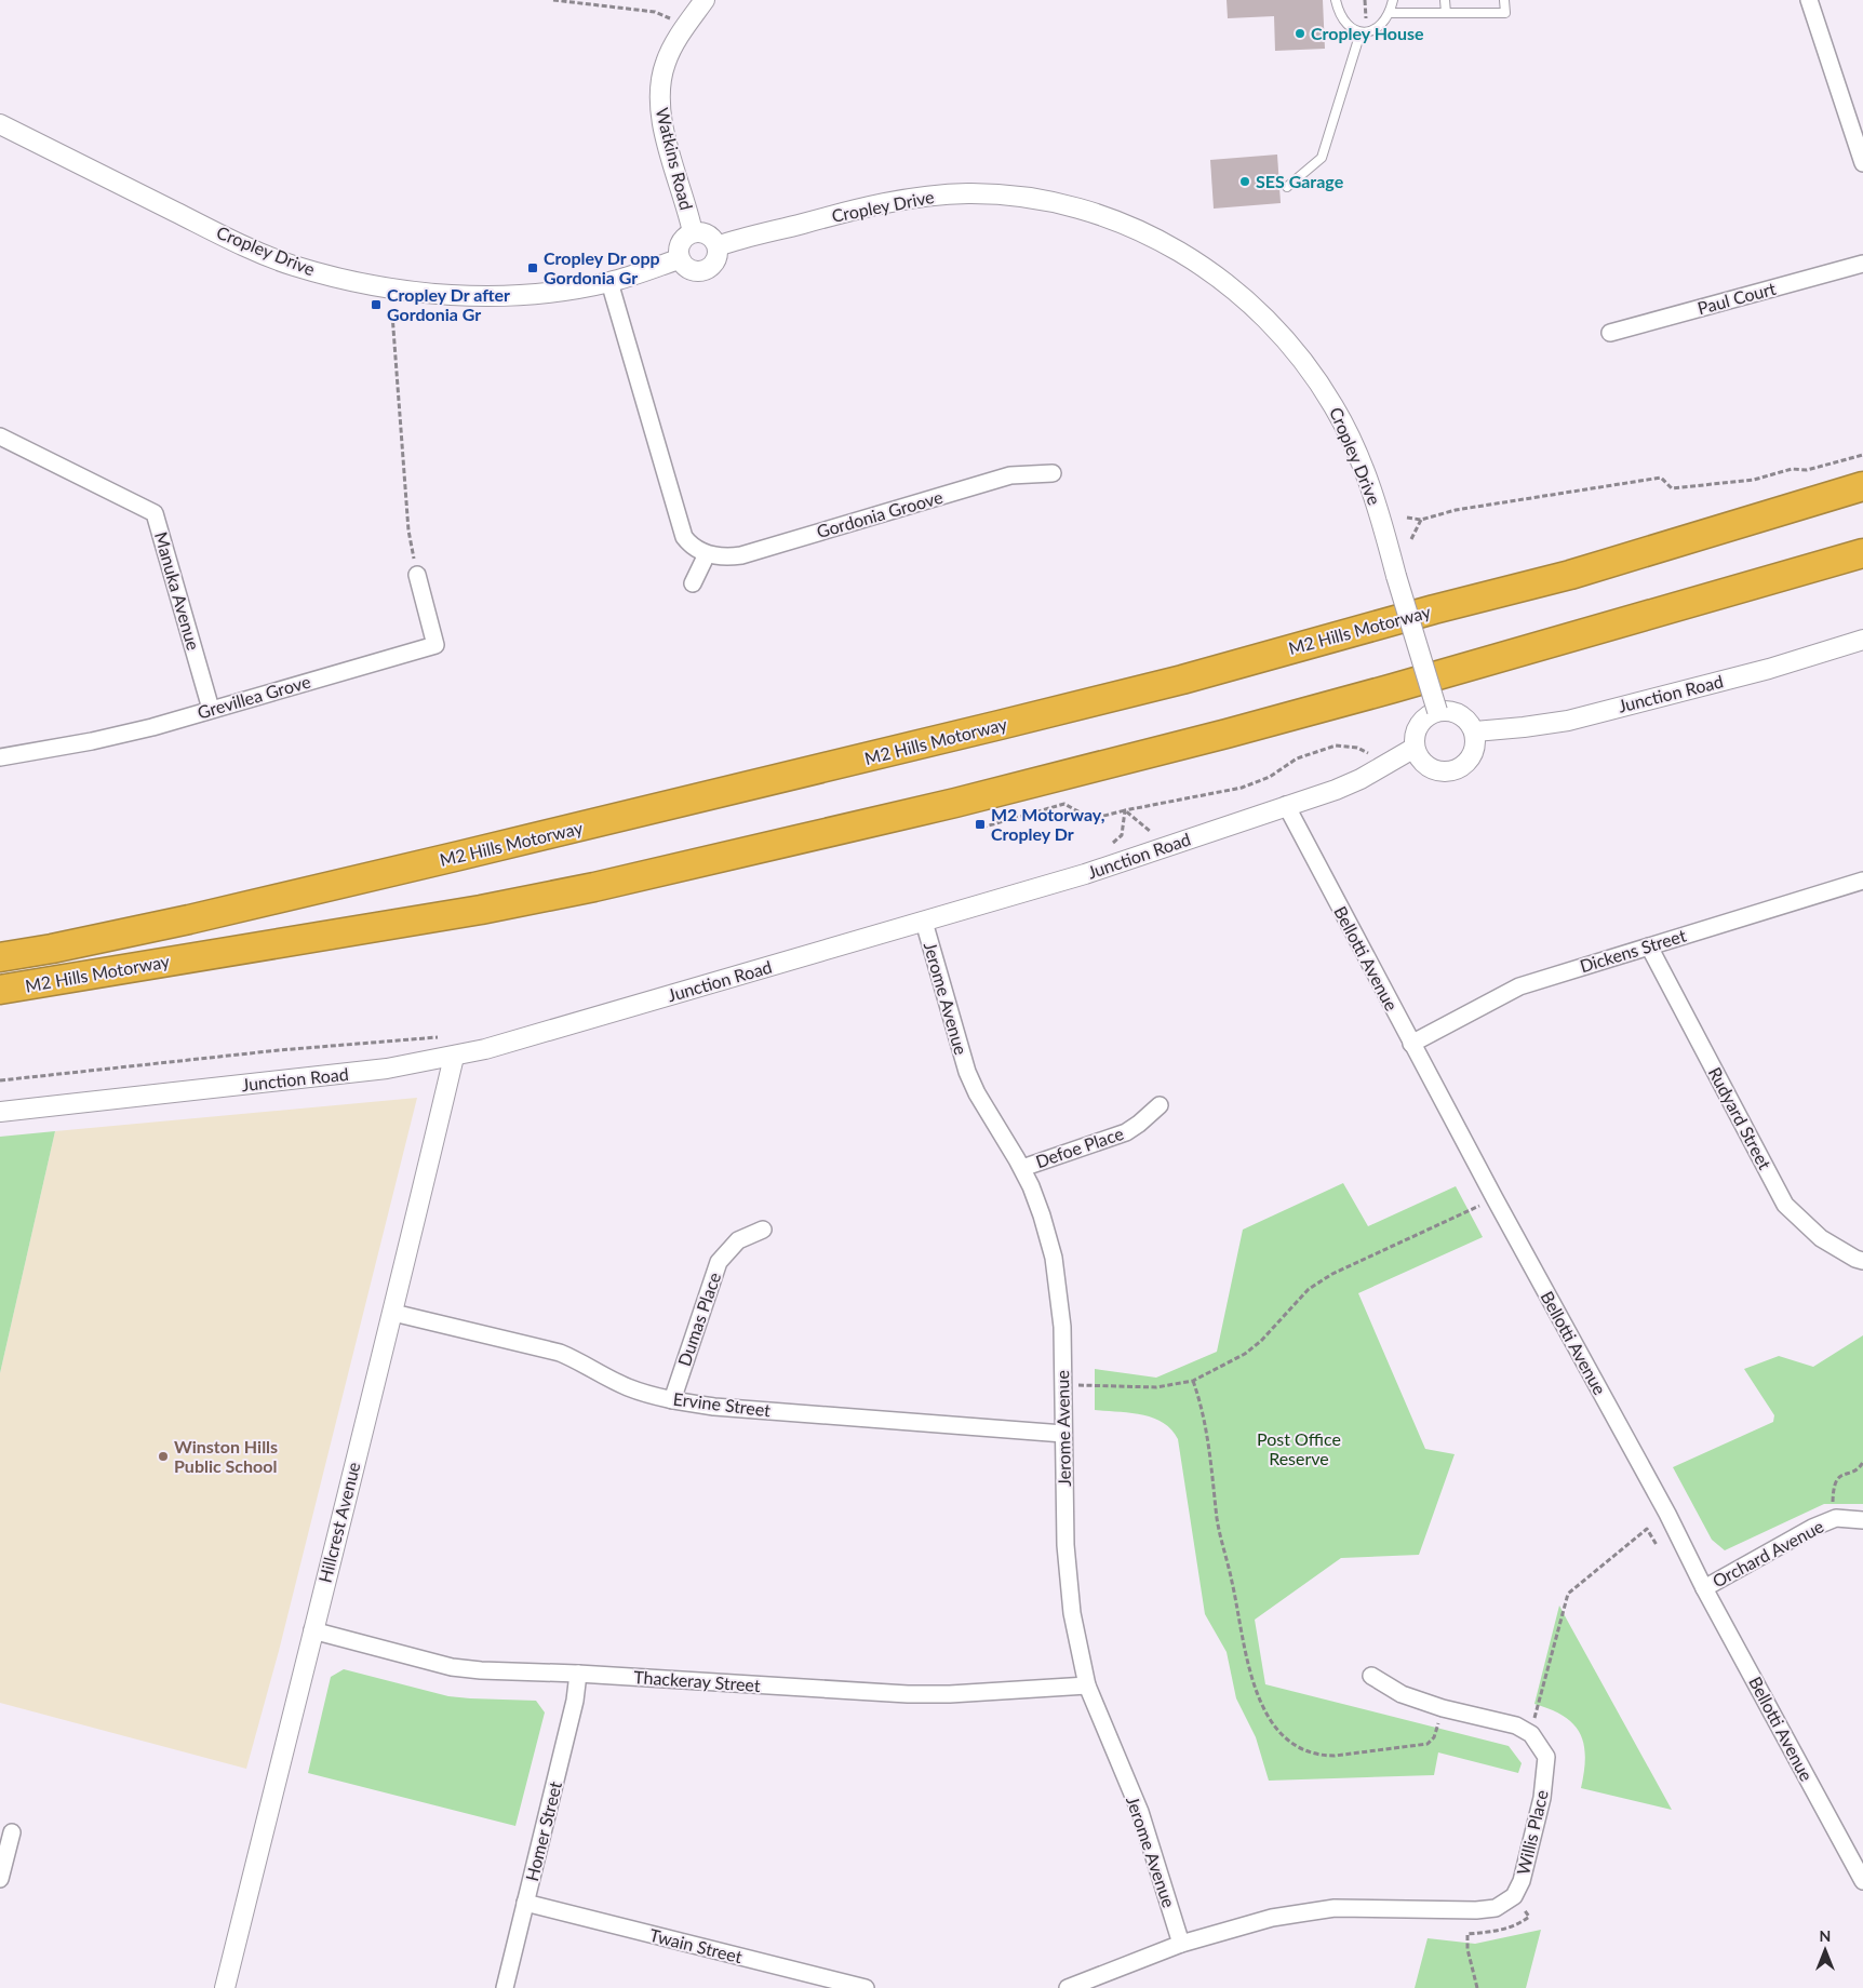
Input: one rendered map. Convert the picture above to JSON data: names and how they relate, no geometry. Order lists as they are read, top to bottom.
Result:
{
  "streets": {
    "highway": ["M2 Hills Motorway"],
    "street": [
      "Watkins Road",
      "Cropley Drive",
      "Paul Court",
      "Gordonia Groove",
      "Manuka Avenue",
      "Junction Road",
      "Grevillea Grove",
      "Dickens Street",
      "Bellotti Avenue",
      "Jerome Avenue",
      "Rudyard Street",
      "Defoe Place",
      "Dumas Place",
      "Ervine Street",
      "Hillcrest Avenue",
      "Orchard Avenue",
      "Thackeray Street",
      "Homer Street",
      "Willis Place",
      "Twain Street"
    ]
  },
  "crossings": [
    ["Watkins Road", "Cropley Drive"],
    ["Cropley Drive", "Gordonia Groove"],
    ["Cropley Drive", "Junction Road"],
    ["Manuka Avenue", "Grevillea Grove"],
    ["Junction Road", "Bellotti Avenue"],
    ["Junction Road", "Jerome Avenue"],
    ["Junction Road", "Hillcrest Avenue"],
    ["Dickens Street", "Bellotti Avenue"],
    ["Dickens Street", "Rudyard Street"],
    ["Bellotti Avenue", "Orchard Avenue"],
    ["Jerome Avenue", "Defoe Place"],
    ["Jerome Avenue", "Ervine Street"],
    ["Jerome Avenue", "Thackeray Street"],
    ["Jerome Avenue", "Willis Place"],
    ["Dumas Place", "Ervine Street"],
    ["Ervine Street", "Hillcrest Avenue"],
    ["Hillcrest Avenue", "Thackeray Street"],
    ["Thackeray Street", "Homer Street"],
    ["Homer Street", "Twain Street"]
  ],
  "parks": ["Post Office Reserve"],
  "places": {
    "other": ["Cropley House", "SES Garage", "Winston Hills Public School"],
    "transit": ["Cropley Dr opp Gordonia Gr", "Cropley Dr after Gordonia Gr", "M2 Motorway, Cropley Dr"]
  },
  "north": "top"
}
